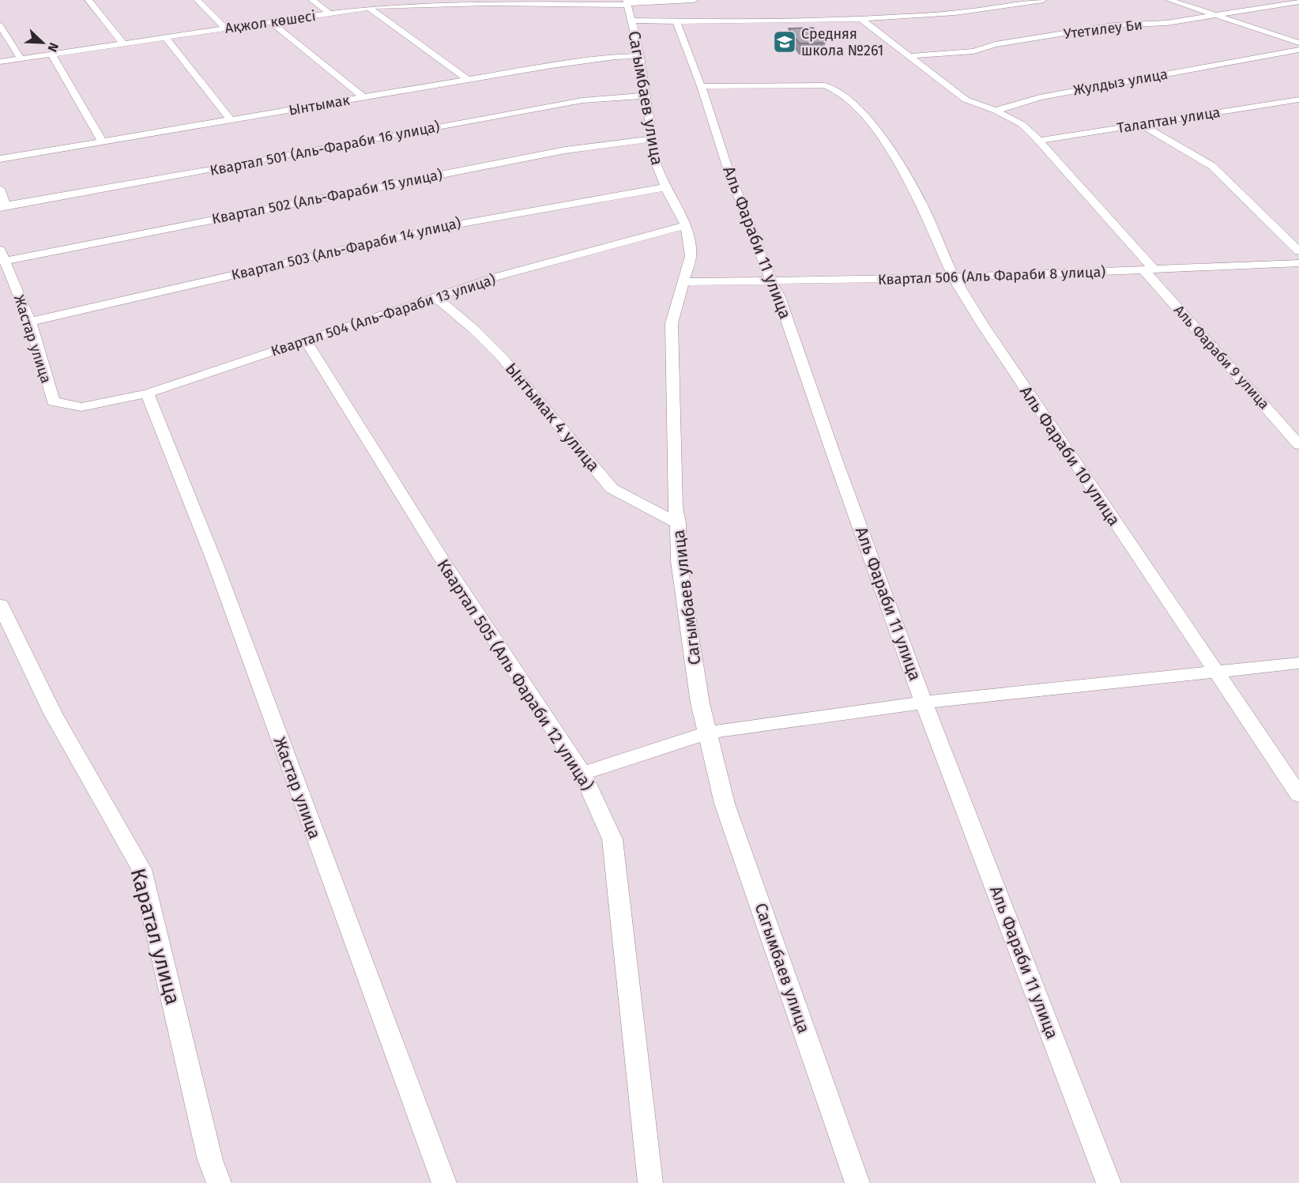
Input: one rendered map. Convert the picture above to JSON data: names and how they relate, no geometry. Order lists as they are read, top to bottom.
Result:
{
  "streets": {
    "street": [
      "Ақжол көшесі",
      "Утетилеу Би",
      "Жулдыз улица",
      "Сагымбаев улица",
      "Ынтымак",
      "Талаптан улица",
      "Квартал 501 (Аль-Фараби 16 улица)",
      "Квартал 502 (Аль-Фараби 15 улица)",
      "Аль Фараби 11 улица",
      "Квартал 503 (Аль-Фараби 14 улица)",
      "Квартал 506 (Аль Фараби 8 улица)",
      "Квартал 504 (Аль-Фараби 13 улица)",
      "Жастар улица",
      "Аль Фараби 9 улица",
      "Ынтымак 4 улица",
      "Аль Фараби 10 улица",
      "Квартал 505 (Аль Фараби 12 улица)",
      "Каратал улица"
    ]
  },
  "crossings": [
    ["Ақжол көшесі", "Сагымбаев улица"],
    ["Сагымбаев улица", "Ынтымак"],
    ["Сагымбаев улица", "Квартал 501 (Аль-Фараби 16 улица)"],
    ["Сагымбаев улица", "Квартал 502 (Аль-Фараби 15 улица)"],
    ["Сагымбаев улица", "Квартал 503 (Аль-Фараби 14 улица)"],
    ["Сагымбаев улица", "Квартал 506 (Аль Фараби 8 улица)"],
    ["Сагымбаев улица", "Квартал 504 (Аль-Фараби 13 улица)"],
    ["Сагымбаев улица", "Ынтымак 4 улица"],
    ["Талаптан улица", "Аль Фараби 9 улица"],
    ["Квартал 502 (Аль-Фараби 15 улица)", "Жастар улица"],
    ["Аль Фараби 11 улица", "Квартал 506 (Аль Фараби 8 улица)"],
    ["Аль Фараби 11 улица", "Аль Фараби 10 улица"],
    ["Квартал 503 (Аль-Фараби 14 улица)", "Жастар улица"],
    ["Квартал 506 (Аль Фараби 8 улица)", "Аль Фараби 9 улица"],
    ["Квартал 506 (Аль Фараби 8 улица)", "Аль Фараби 10 улица"],
    ["Квартал 504 (Аль-Фараби 13 улица)", "Жастар улица"],
    ["Квартал 504 (Аль-Фараби 13 улица)", "Ынтымак 4 улица"],
    ["Квартал 504 (Аль-Фараби 13 улица)", "Квартал 505 (Аль Фараби 12 улица)"]
  ],
  "places": {
    "school or university": ["Средняя школа №261"]
  },
  "north": "bottom right"
}
